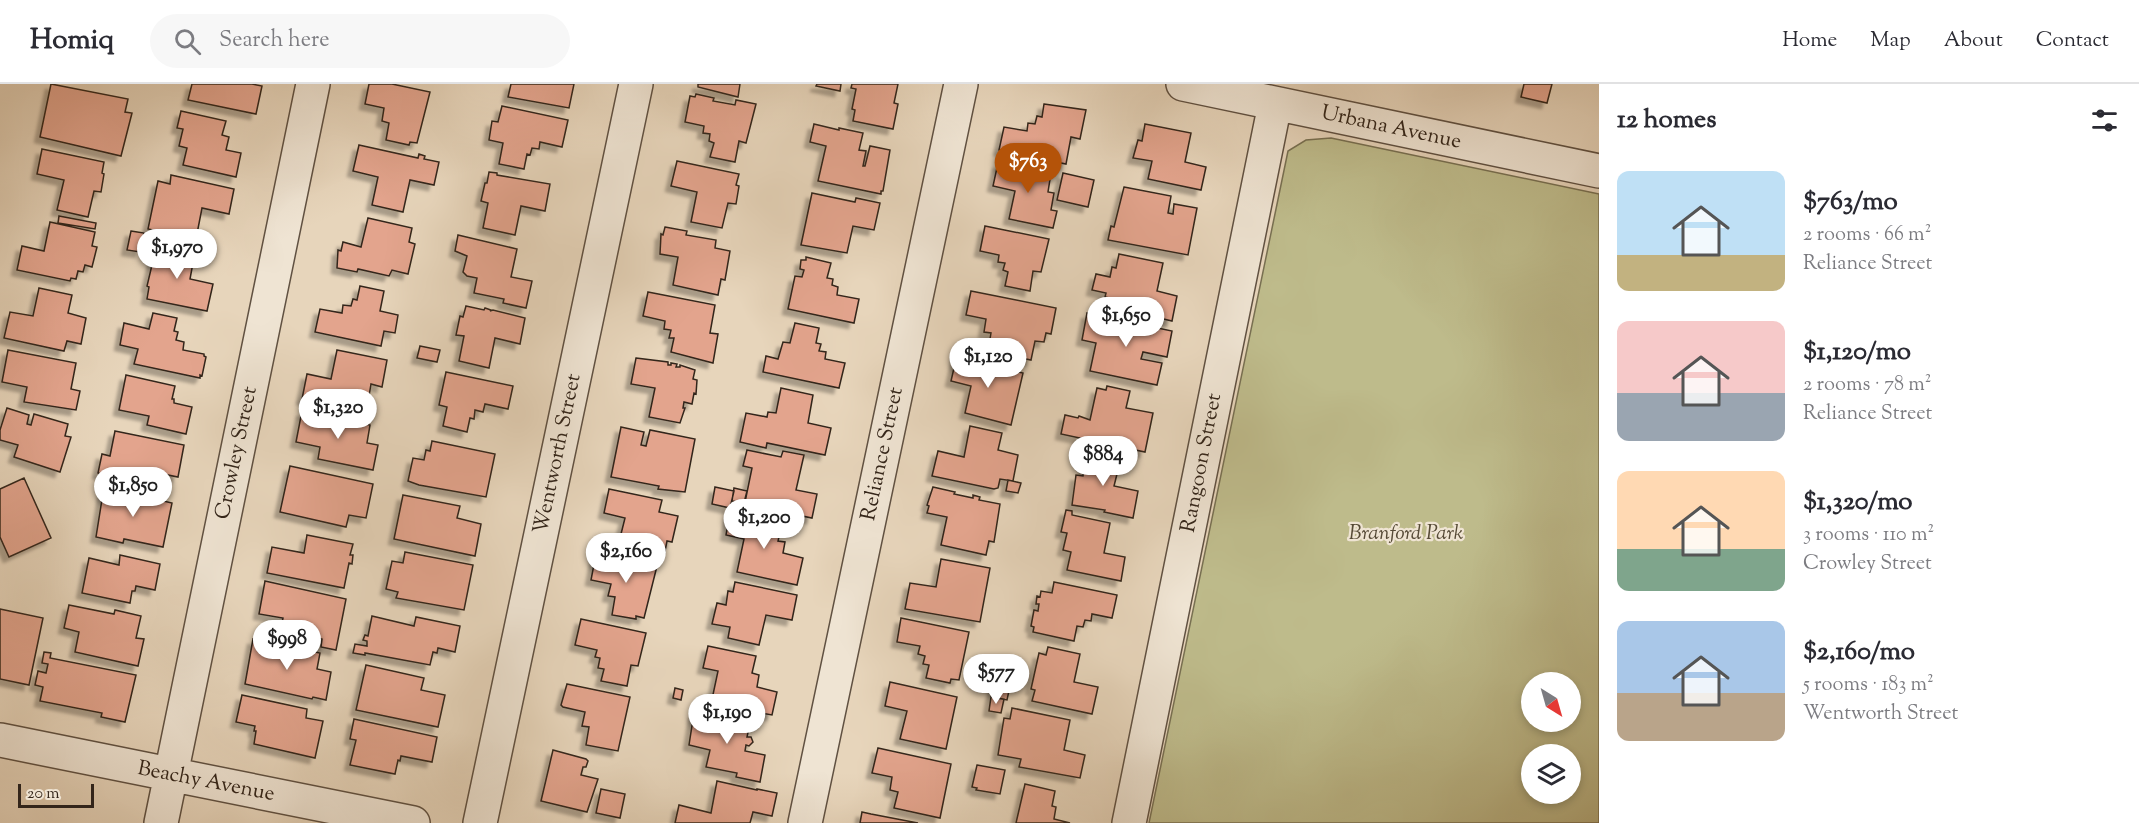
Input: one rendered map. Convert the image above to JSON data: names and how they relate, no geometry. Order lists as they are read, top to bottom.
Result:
{
  "streets": {
    "street": [
      "Urbana Avenue",
      "Crowley Street",
      "Wentworth Street",
      "Reliance Street",
      "Rangoon Street",
      "Beachy Avenue"
    ]
  },
  "crossings": [
    ["Urbana Avenue", "Rangoon Street"],
    ["Crowley Street", "Beachy Avenue"]
  ],
  "parks": ["Branford Park"],
  "scale_bar": "20 m",
  "north": "bottom right",
  "page": {
    "header": "Homiq",
    "search": "Search here",
    "nav": [
      "Home",
      "Map",
      "About",
      "Contact"
    ],
    "heading": "12 homes",
    "price": [
      "$763",
      "$1,970",
      "$1,650",
      "$1,120",
      "$1,320",
      "$884",
      "$1,850",
      "$1,200",
      "$2,160",
      "$998",
      "$577",
      "$1,190"
    ],
    "list": [
      {
        "name": "$763/mo",
        "note": "2 rooms · 66 m² · Reliance Street"
      },
      {
        "name": "$1,120/mo",
        "note": "2 rooms · 78 m² · Reliance Street"
      },
      {
        "name": "$1,320/mo",
        "note": "3 rooms · 110 m² · Crowley Street"
      },
      {
        "name": "$2,160/mo",
        "note": "5 rooms · 183 m² · Wentworth Street"
      }
    ],
    "scale": "20 m"
  }
}
